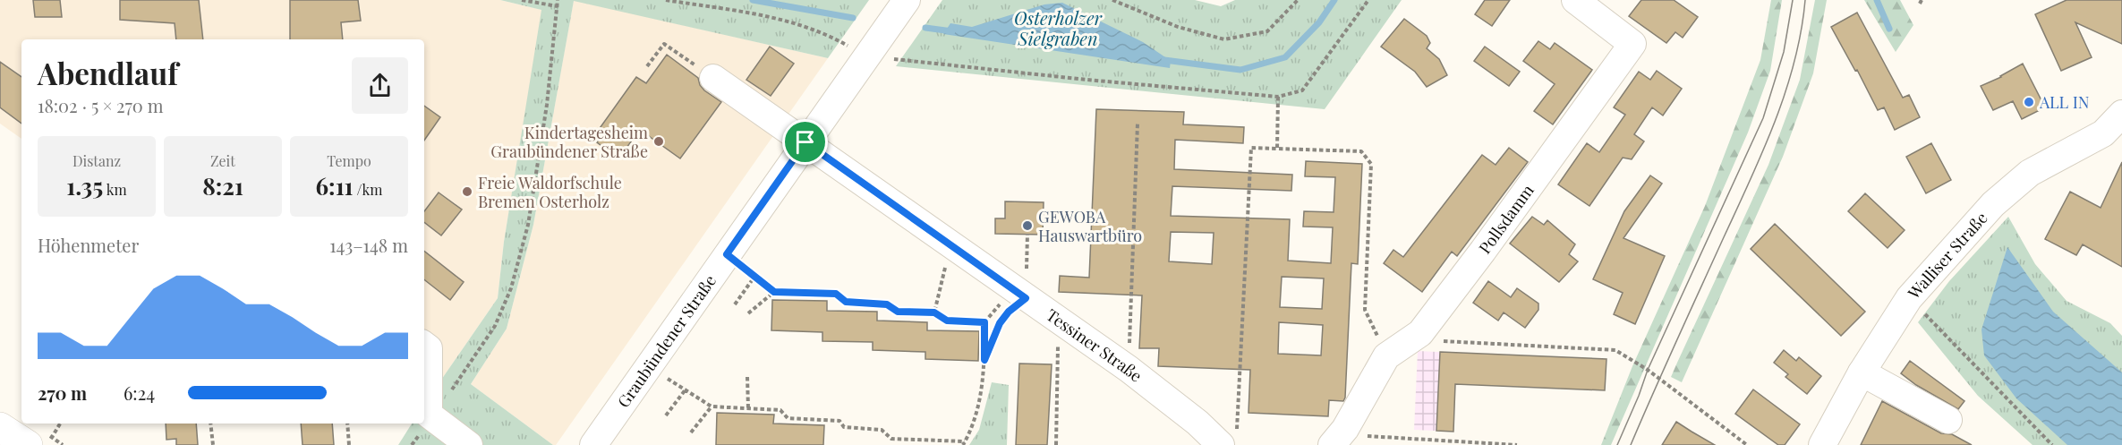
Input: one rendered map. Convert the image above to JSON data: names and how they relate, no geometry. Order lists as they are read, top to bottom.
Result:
{
  "streets": {
    "street": [
      "Pollsdamm",
      "Walliser Straße",
      "Graubündener Straße",
      "Tessiner Straße"
    ]
  },
  "crossings": [
    ["Graubündener Straße", "Tessiner Straße"]
  ],
  "water": ["Osterholzer Sielgraben"],
  "places": [
    "ALL IN",
    "Kindertagesheim Graubündener Straße",
    "Freie Waldorfschule Bremen Osterholz",
    "GEWOBA Hauswartbüro"
  ],
  "page": {
    "heading": ["Abendlauf", "18:02 · 5 × 270 m"],
    "stats": [
      ["Distanz", "1.35 km"],
      ["Zeit", "8:21"],
      ["Tempo", "6:11 /km"]
    ],
    "chart": ["Höhenmeter", "143–148 m"],
    "list": [
      {
        "name": "270 m",
        "note": "6:24"
      }
    ]
  }
}
